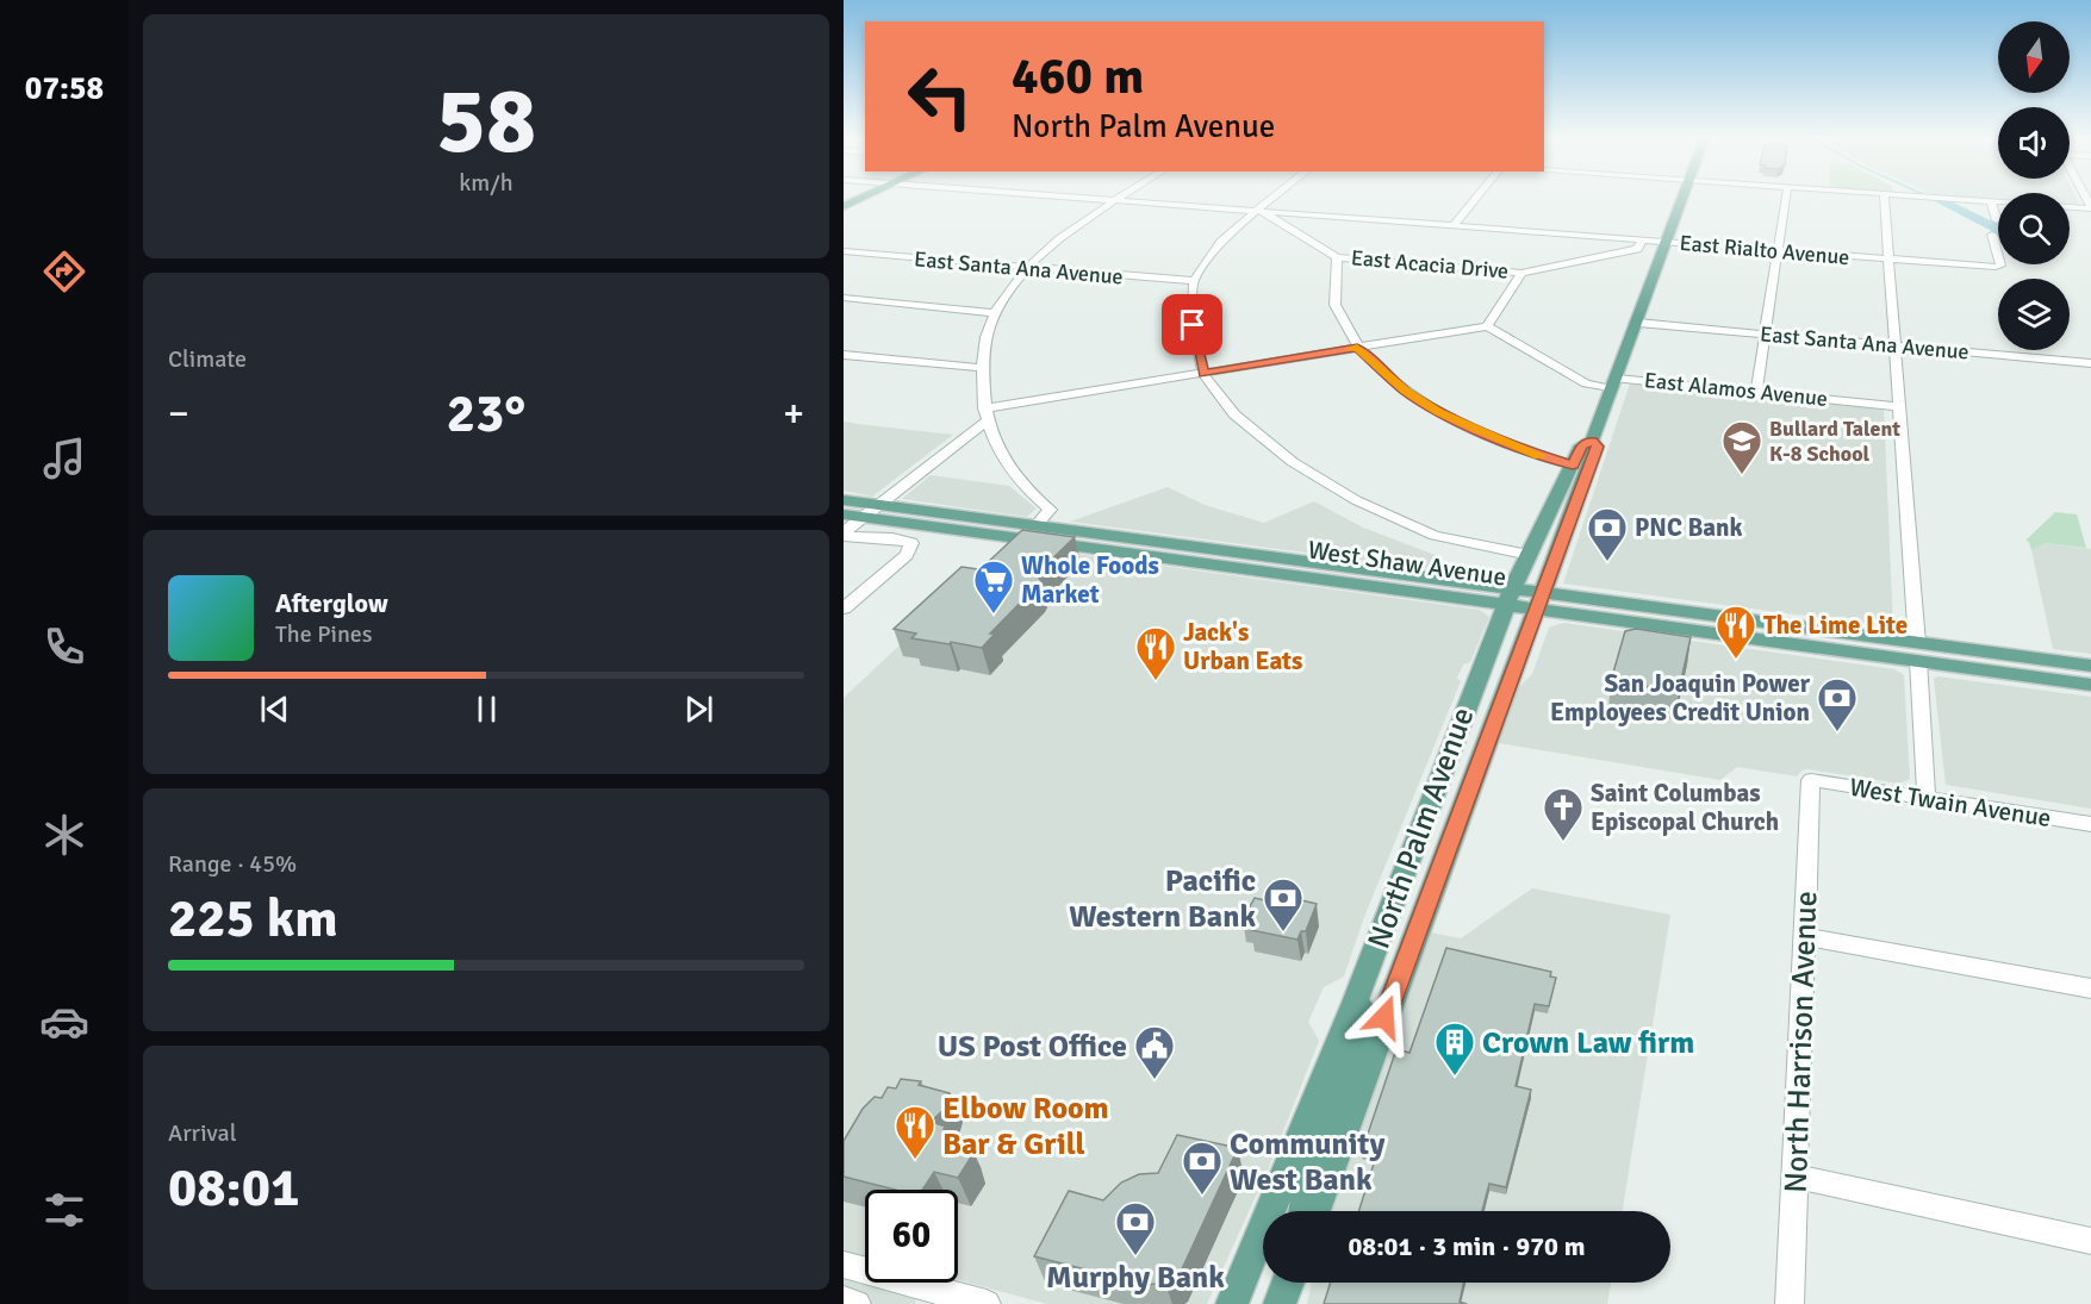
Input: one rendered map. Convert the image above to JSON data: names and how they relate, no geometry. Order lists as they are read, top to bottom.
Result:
{
  "streets": {
    "main road": ["West Shaw Avenue", "North Palm Avenue"],
    "street": [
      "East Rialto Avenue",
      "East Acacia Drive",
      "East Santa Ana Avenue",
      "East Alamos Avenue",
      "West Twain Avenue",
      "North Harrison Avenue"
    ]
  },
  "crossings": [
    ["East Rialto Avenue", "East Acacia Drive"],
    ["East Rialto Avenue", "North Palm Avenue"],
    ["East Santa Ana Avenue", "North Palm Avenue"],
    ["East Alamos Avenue", "North Palm Avenue"],
    ["West Shaw Avenue", "North Palm Avenue"],
    ["West Twain Avenue", "North Harrison Avenue"]
  ],
  "places": {
    "school or university": ["Bullard Talent K-8 School"],
    "bank": [
      "PNC Bank",
      "San Joaquin Power Employees Credit Union",
      "Pacific Western Bank",
      "Community West Bank",
      "Murphy Bank"
    ],
    "supermarket": ["Whole Foods Market"],
    "restaurant": ["The Lime Lite", "Jack's Urban Eats", "Elbow Room Bar & Grill"],
    "church": ["Saint Columbas Episcopal Church"],
    "building": ["Crown Law firm"],
    "public building": ["US Post Office"]
  },
  "north": "bottom",
  "page": {
    "tabs": "07:58",
    "tile": [
      ["58", "km/h"],
      "Climate",
      ["Range · 45%", "225 km"],
      ["Arrival", "08:01"]
    ],
    "turn": ["460 m", "North Palm Avenue"],
    "heat": ["−", "23°", "+"],
    "song": ["Afterglow", "The Pines"],
    "limit": "60",
    "trip": "08:01 · 3 min · 970 m"
  }
}
